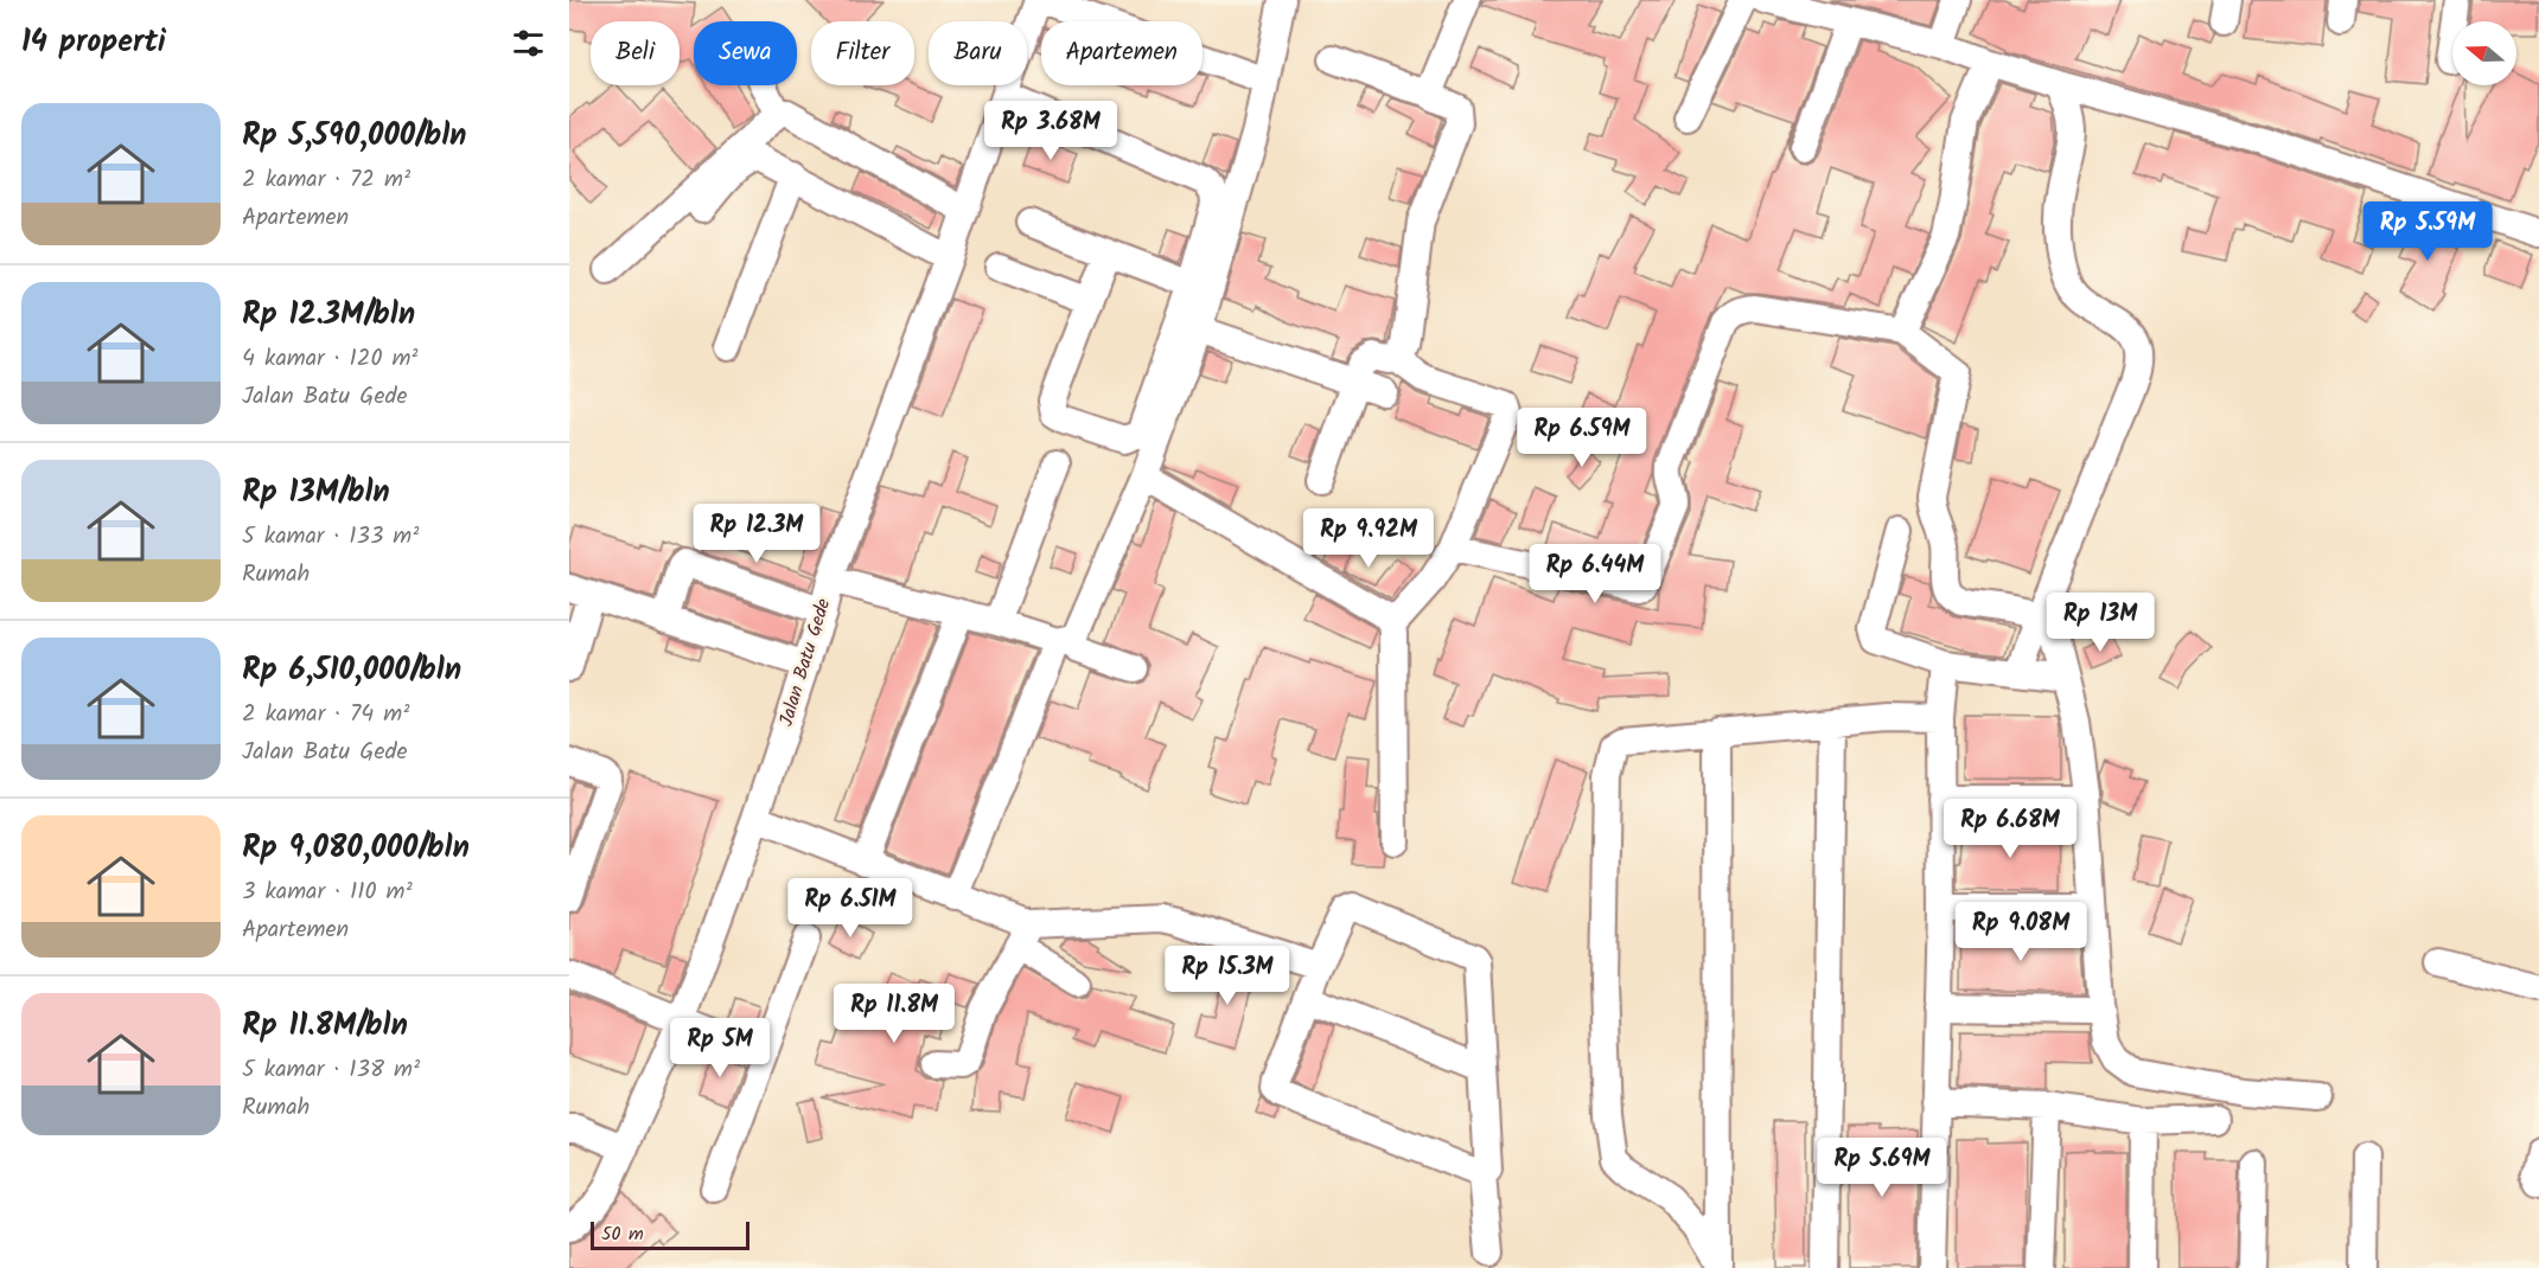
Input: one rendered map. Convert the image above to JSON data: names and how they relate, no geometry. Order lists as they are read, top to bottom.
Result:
{
  "streets": {
    "street": ["Jalan Batu Gede"]
  },
  "scale_bar": "50 m",
  "north": "left",
  "page": {
    "heading": "14 properti",
    "chip": [
      "Beli",
      "Sewa",
      "Filter",
      "Baru",
      "Apartemen"
    ],
    "list": [
      {
        "name": "Rp 5,590,000/bln",
        "note": "2 kamar · 72 m² · Apartemen"
      },
      {
        "name": "Rp 12.3M/bln",
        "note": "4 kamar · 120 m² · Jalan Batu Gede"
      },
      {
        "name": "Rp 13M/bln",
        "note": "5 kamar · 133 m² · Rumah"
      },
      {
        "name": "Rp 6,510,000/bln",
        "note": "2 kamar · 74 m² · Jalan Batu Gede"
      },
      {
        "name": "Rp 9,080,000/bln",
        "note": "3 kamar · 110 m² · Apartemen"
      },
      {
        "name": "Rp 11.8M/bln",
        "note": "5 kamar · 138 m² · Rumah"
      }
    ],
    "price": [
      "Rp 3.68M",
      "Rp 5.59M",
      "Rp 6.59M",
      "Rp 12.3M",
      "Rp 9.92M",
      "Rp 6.44M",
      "Rp 13M",
      "Rp 6.68M",
      "Rp 6.51M",
      "Rp 9.08M",
      "Rp 15.3M",
      "Rp 11.8M",
      "Rp 5M",
      "Rp 5.69M"
    ],
    "scale": "50 m"
  }
}
